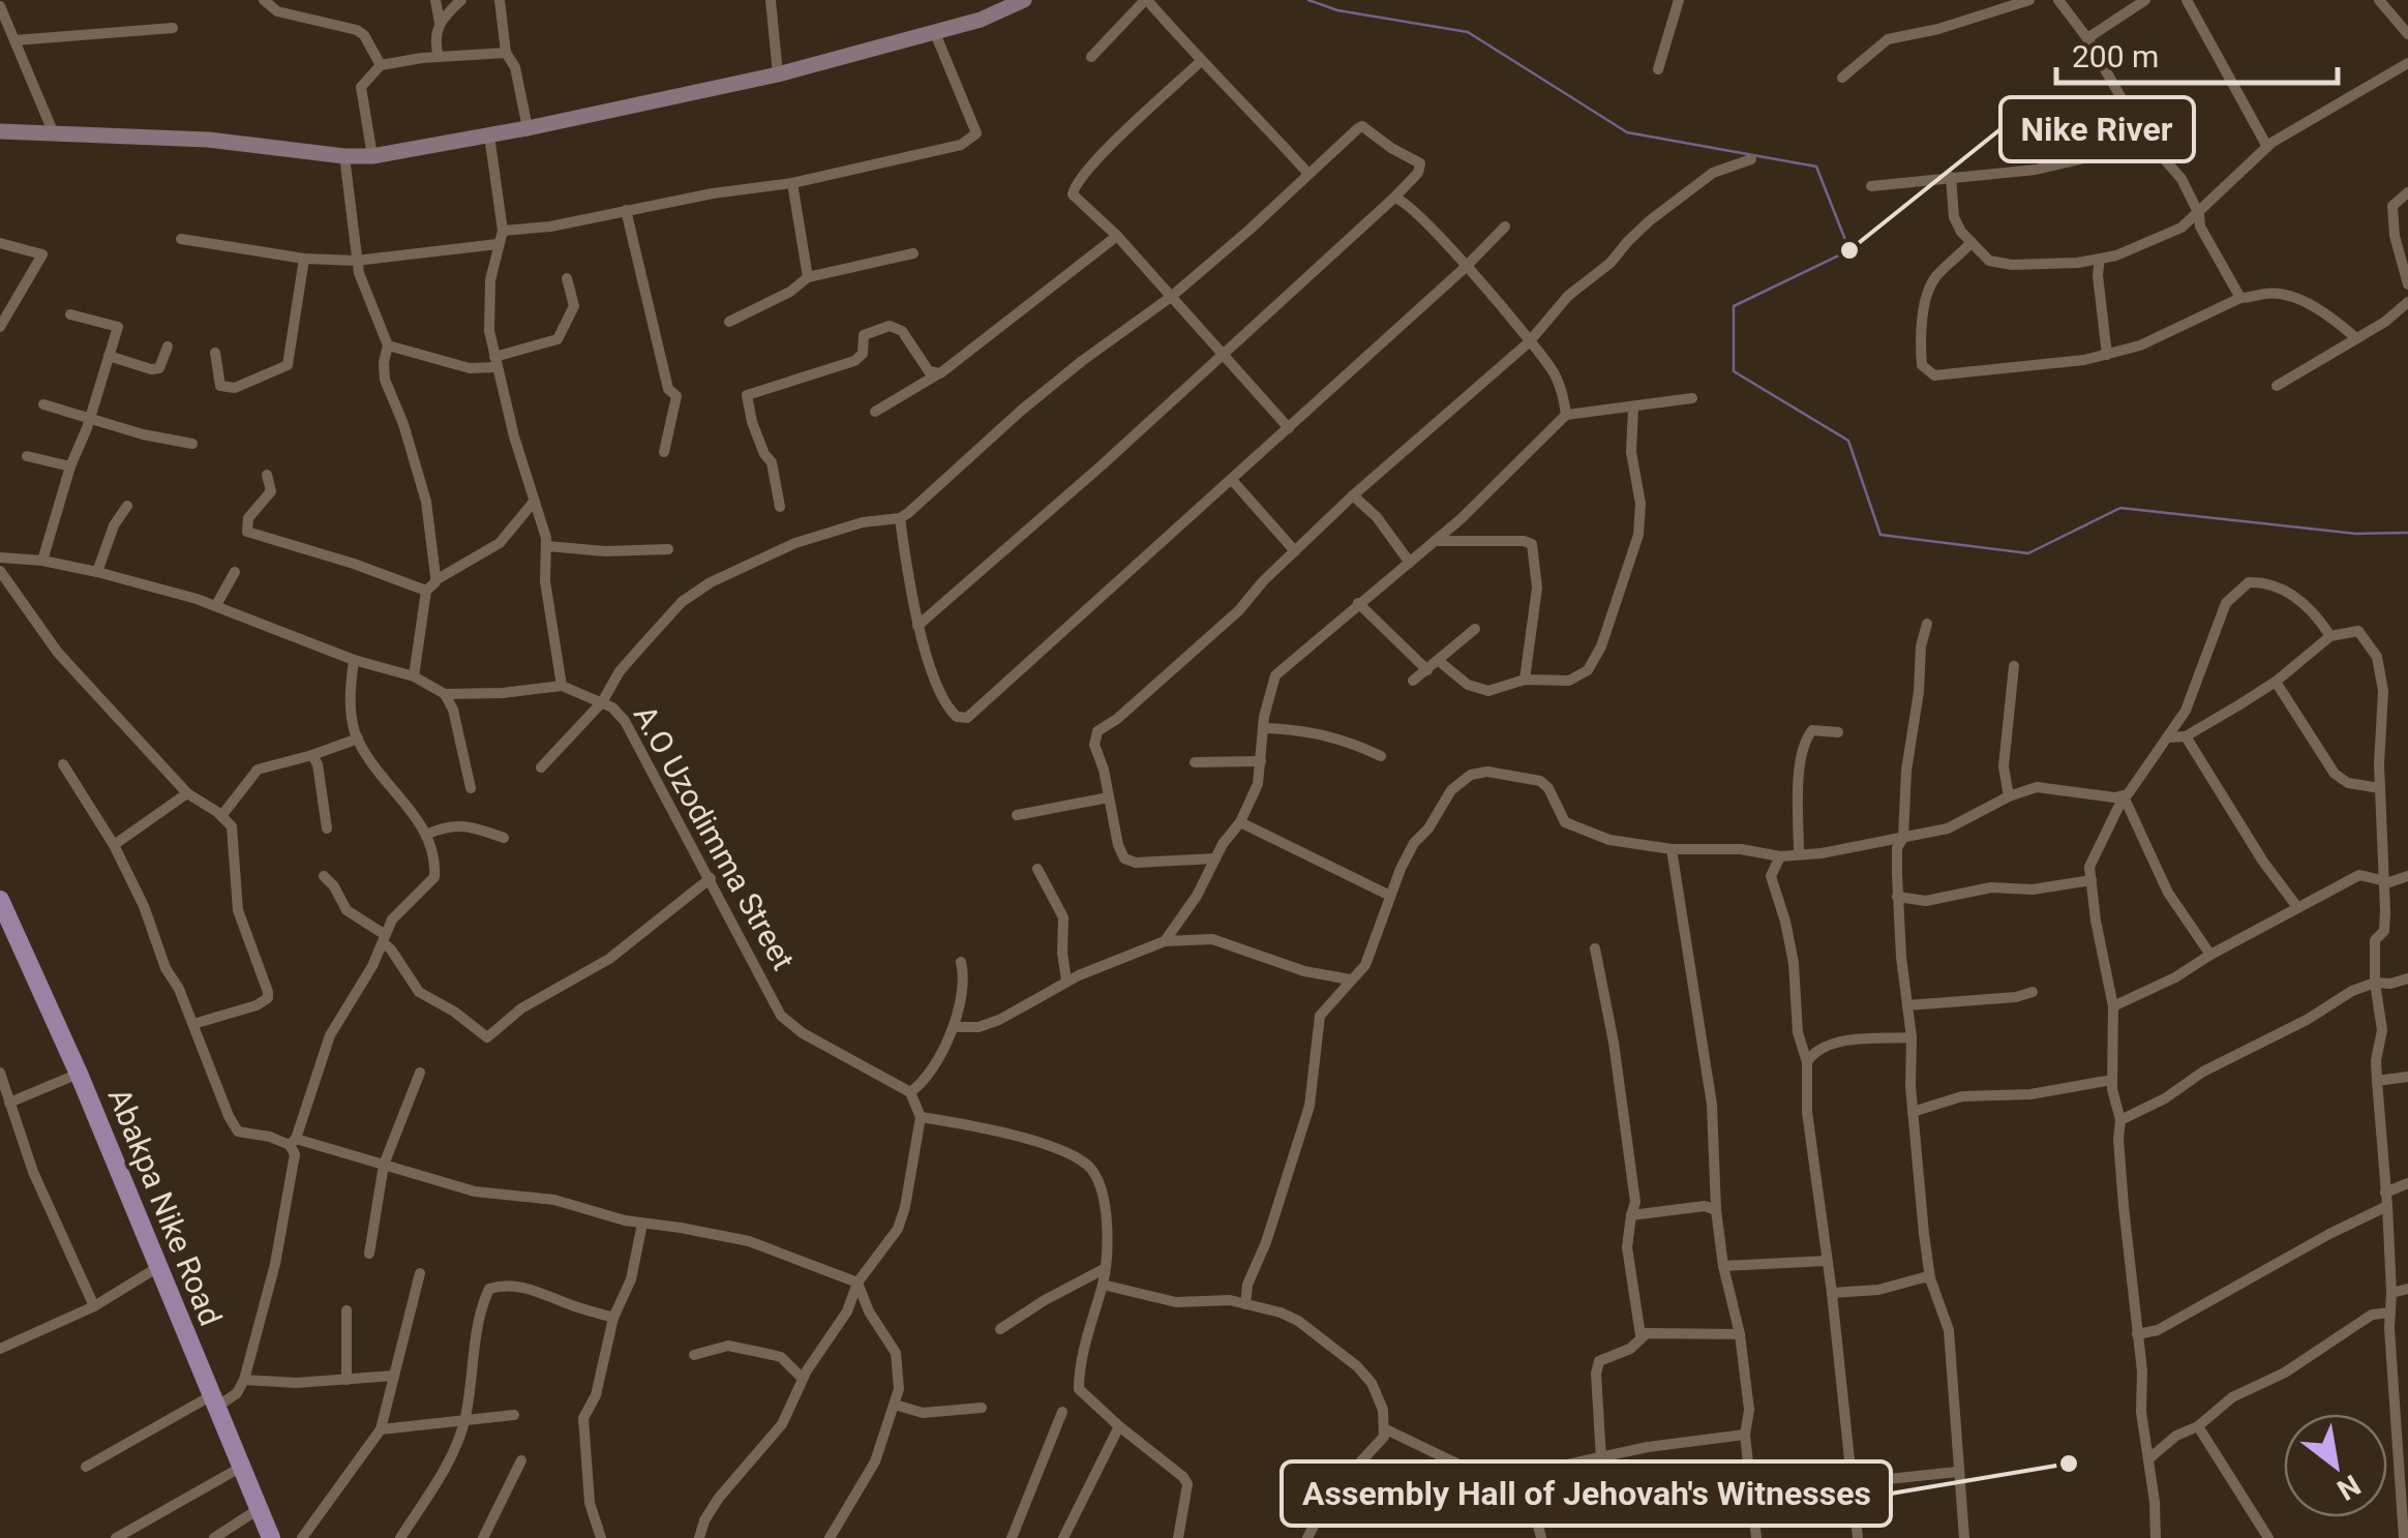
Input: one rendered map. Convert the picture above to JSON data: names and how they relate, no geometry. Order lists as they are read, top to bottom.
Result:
{
  "streets": {
    "main road": ["Abakpa Nike Road"],
    "street": ["A.O Uzodimma Street"]
  },
  "places": ["Nike River", "Assembly Hall of Jehovah's Witnesses"],
  "scale_bar": "200 m",
  "north": "bottom right"
}
